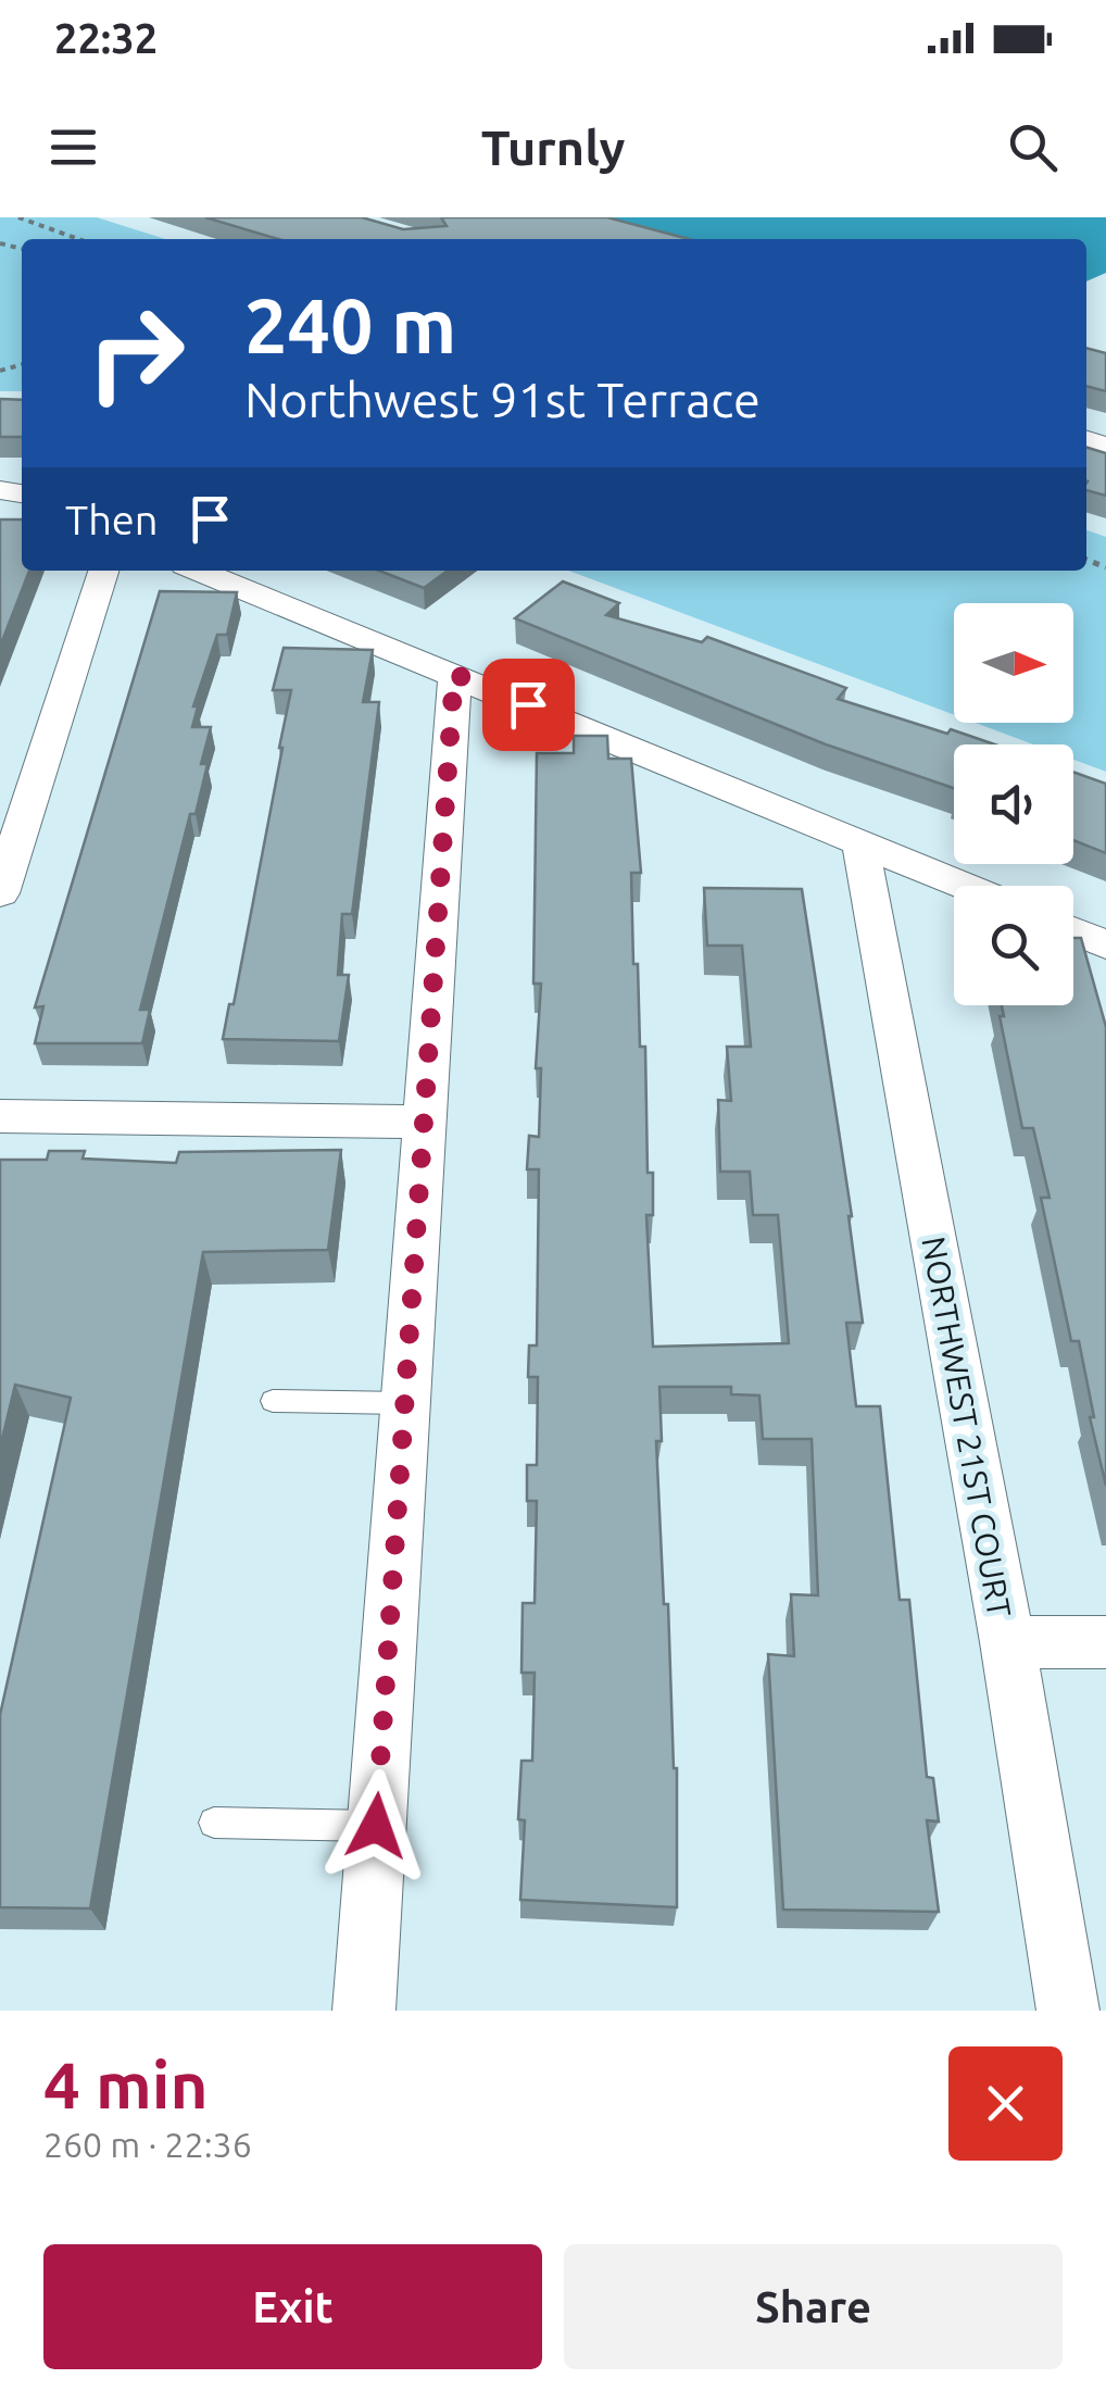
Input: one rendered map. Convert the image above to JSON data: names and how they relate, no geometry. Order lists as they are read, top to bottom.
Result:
{
  "streets": {
    "street": ["NORTHWEST 21ST COURT"]
  },
  "north": "right",
  "page": {
    "status": "22:32",
    "header": "Turnly",
    "turn": ["240 m", "Northwest 91st Terrace"],
    "then": "Then",
    "heading": ["4 min", "260 m · 22:36"],
    "buttons": ["Exit", "Share"]
  }
}
